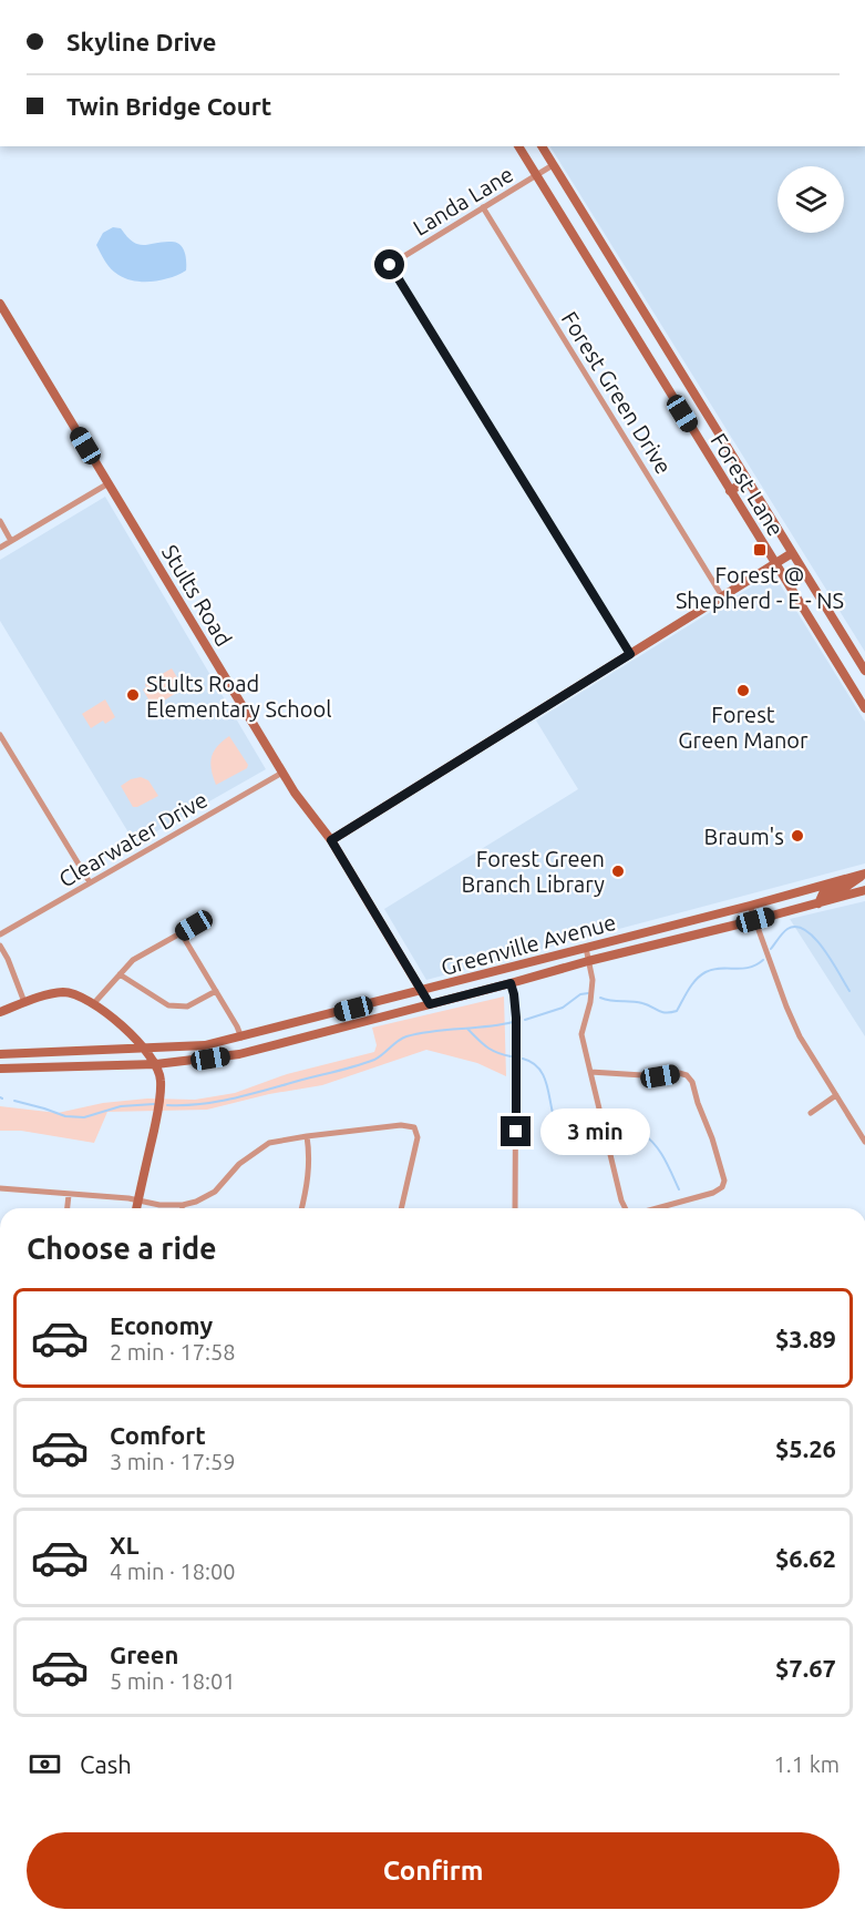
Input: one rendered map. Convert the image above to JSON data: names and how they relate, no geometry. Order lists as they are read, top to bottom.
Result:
{
  "streets": {
    "main road": ["Forest Lane", "Stults Road", "Greenville Avenue"],
    "street": ["Landa Lane", "Forest Green Drive", "Clearwater Drive"]
  },
  "crossings": [
    ["Landa Lane", "Forest Green Drive"],
    ["Landa Lane", "Forest Lane"],
    ["Stults Road", "Clearwater Drive"],
    ["Stults Road", "Greenville Avenue"]
  ],
  "places": {
    "transit": ["Forest @ Shepherd - E - NS"],
    "other": [
      "Forest Green Manor",
      "Stults Road Elementary School",
      "Braum's",
      "Forest Green Branch Library"
    ]
  },
  "page": {
    "banner": ["Skyline Drive", "Twin Bridge Court"],
    "bubble": "3 min",
    "heading": "Choose a ride",
    "list": [
      {
        "name": "Economy",
        "note": "2 min · 17:58",
        "value": "$3.89"
      },
      {
        "name": "Comfort",
        "note": "3 min · 17:59",
        "value": "$5.26"
      },
      {
        "name": "XL",
        "note": "4 min · 18:00",
        "value": "$6.62"
      },
      {
        "name": "Green",
        "note": "5 min · 18:01",
        "value": "$7.67"
      }
    ],
    "pay": ["Cash", "1.1 km"],
    "buttons": "Confirm"
  }
}
